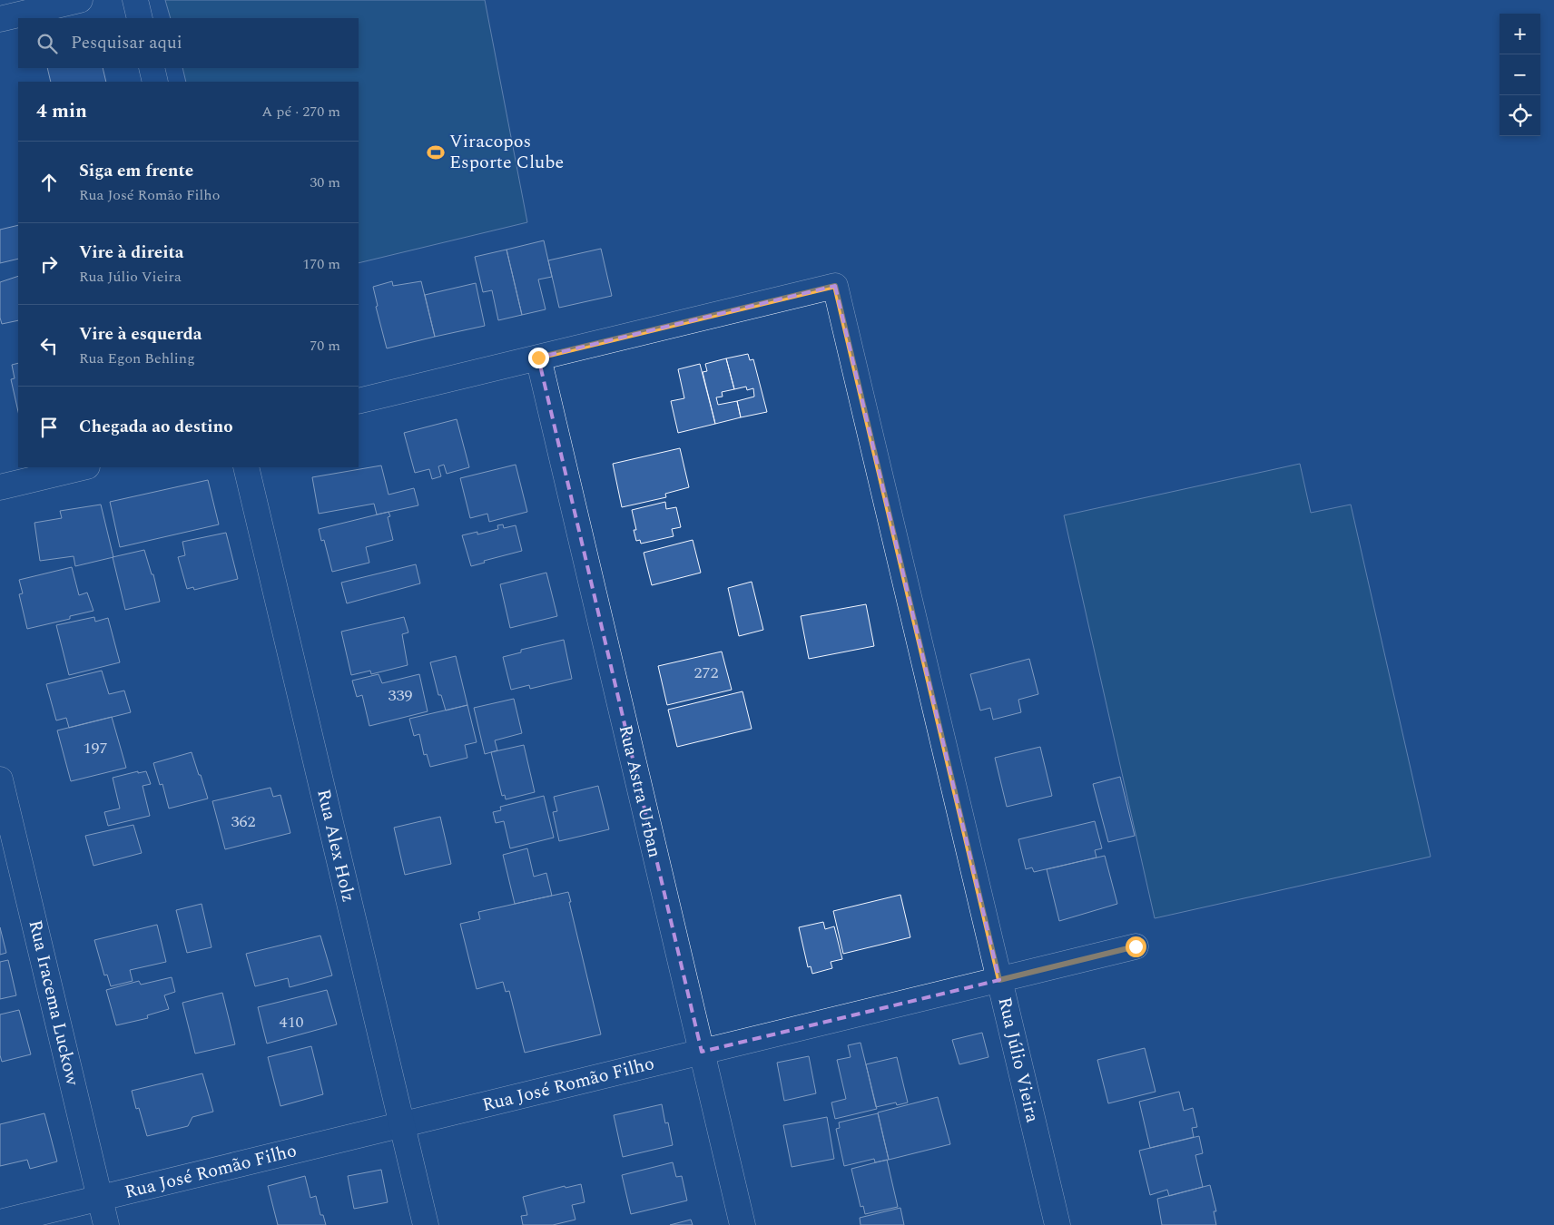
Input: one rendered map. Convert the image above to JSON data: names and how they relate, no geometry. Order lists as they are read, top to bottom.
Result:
{
  "streets": {
    "street": [
      "Rua Astra Urban",
      "Rua Alex Holz",
      "Rua Iracema Luckow",
      "Rua Júlio Vieira",
      "Rua José Romão Filho"
    ]
  },
  "crossings": [
    ["Rua Astra Urban", "Rua Júlio Vieira"],
    ["Rua Astra Urban", "Rua José Romão Filho"],
    ["Rua Alex Holz", "Rua José Romão Filho"],
    ["Rua Iracema Luckow", "Rua José Romão Filho"],
    ["Rua Júlio Vieira", "Rua José Romão Filho"]
  ],
  "places": {
    "sports": ["Viracopos Esporte Clube"]
  },
  "house_numbers": [
    "272",
    "339",
    "197",
    "362",
    "410"
  ],
  "page": {
    "map_buttons": ["+", "−"],
    "search": "Pesquisar aqui",
    "heading": ["4 min", "A pé · 270 m"],
    "list": [
      ["Siga em frente", "Rua José Romão Filho", "30 m"],
      ["Vire à direita", "Rua Júlio Vieira", "170 m"],
      ["Vire à esquerda", "Rua Egon Behling", "70 m"],
      "Chegada ao destino"
    ]
  }
}
